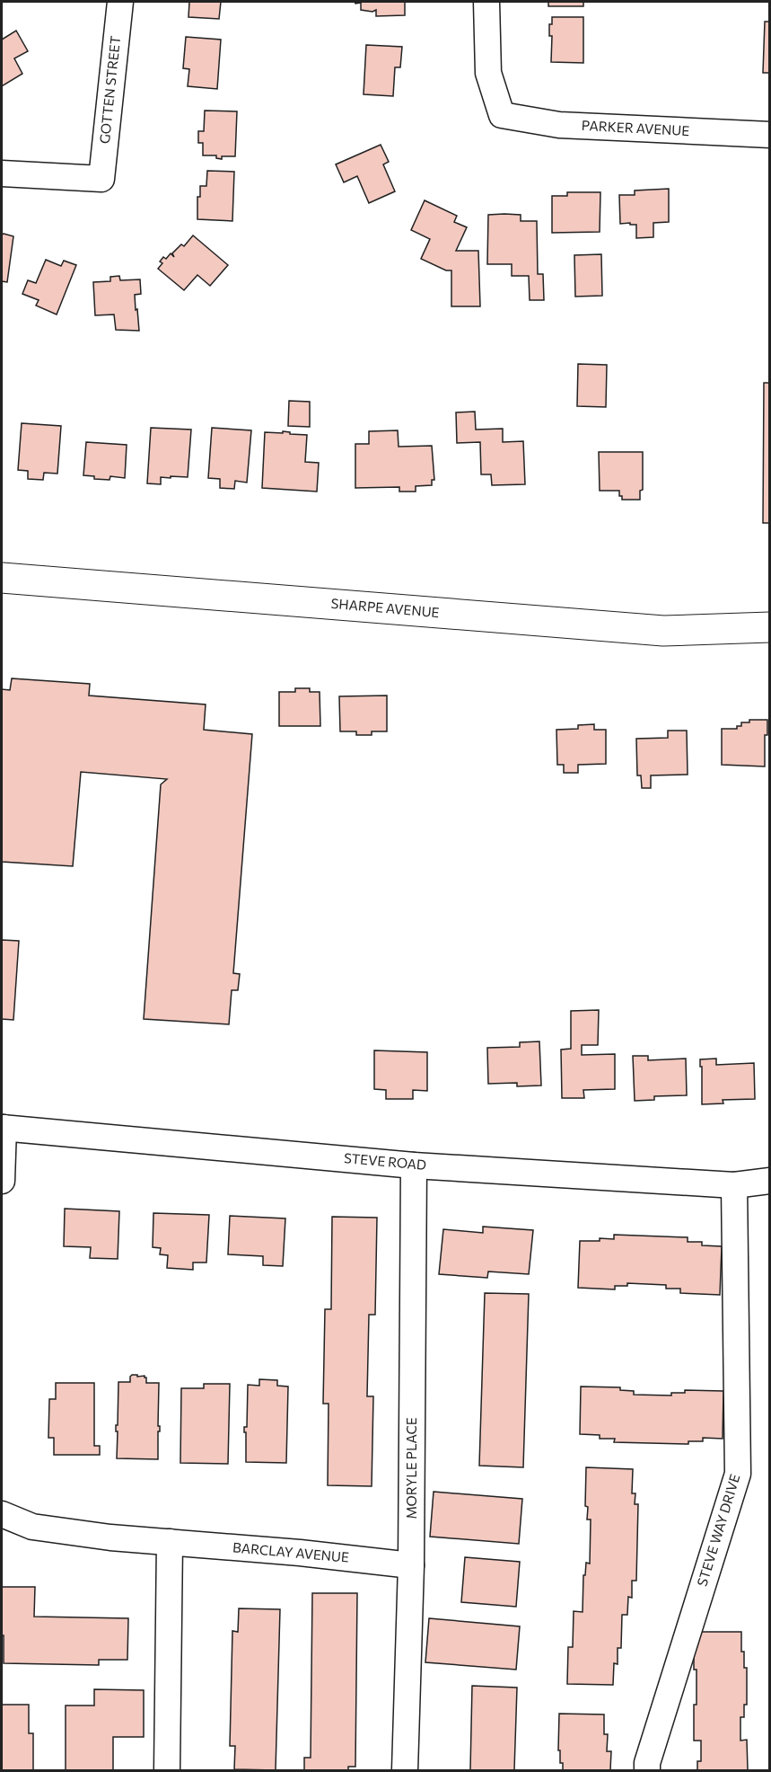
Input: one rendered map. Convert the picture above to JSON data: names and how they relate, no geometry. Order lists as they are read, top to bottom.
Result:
{
  "streets": {
    "street": [
      "GOTTEN STREET",
      "PARKER AVENUE",
      "SHARPE AVENUE",
      "STEVE ROAD",
      "MORYLE PLACE",
      "STEVE WAY DRIVE",
      "BARCLAY AVENUE"
    ]
  },
  "crossings": [
    ["STEVE ROAD", "MORYLE PLACE"],
    ["STEVE ROAD", "STEVE WAY DRIVE"],
    ["MORYLE PLACE", "BARCLAY AVENUE"]
  ]
}
